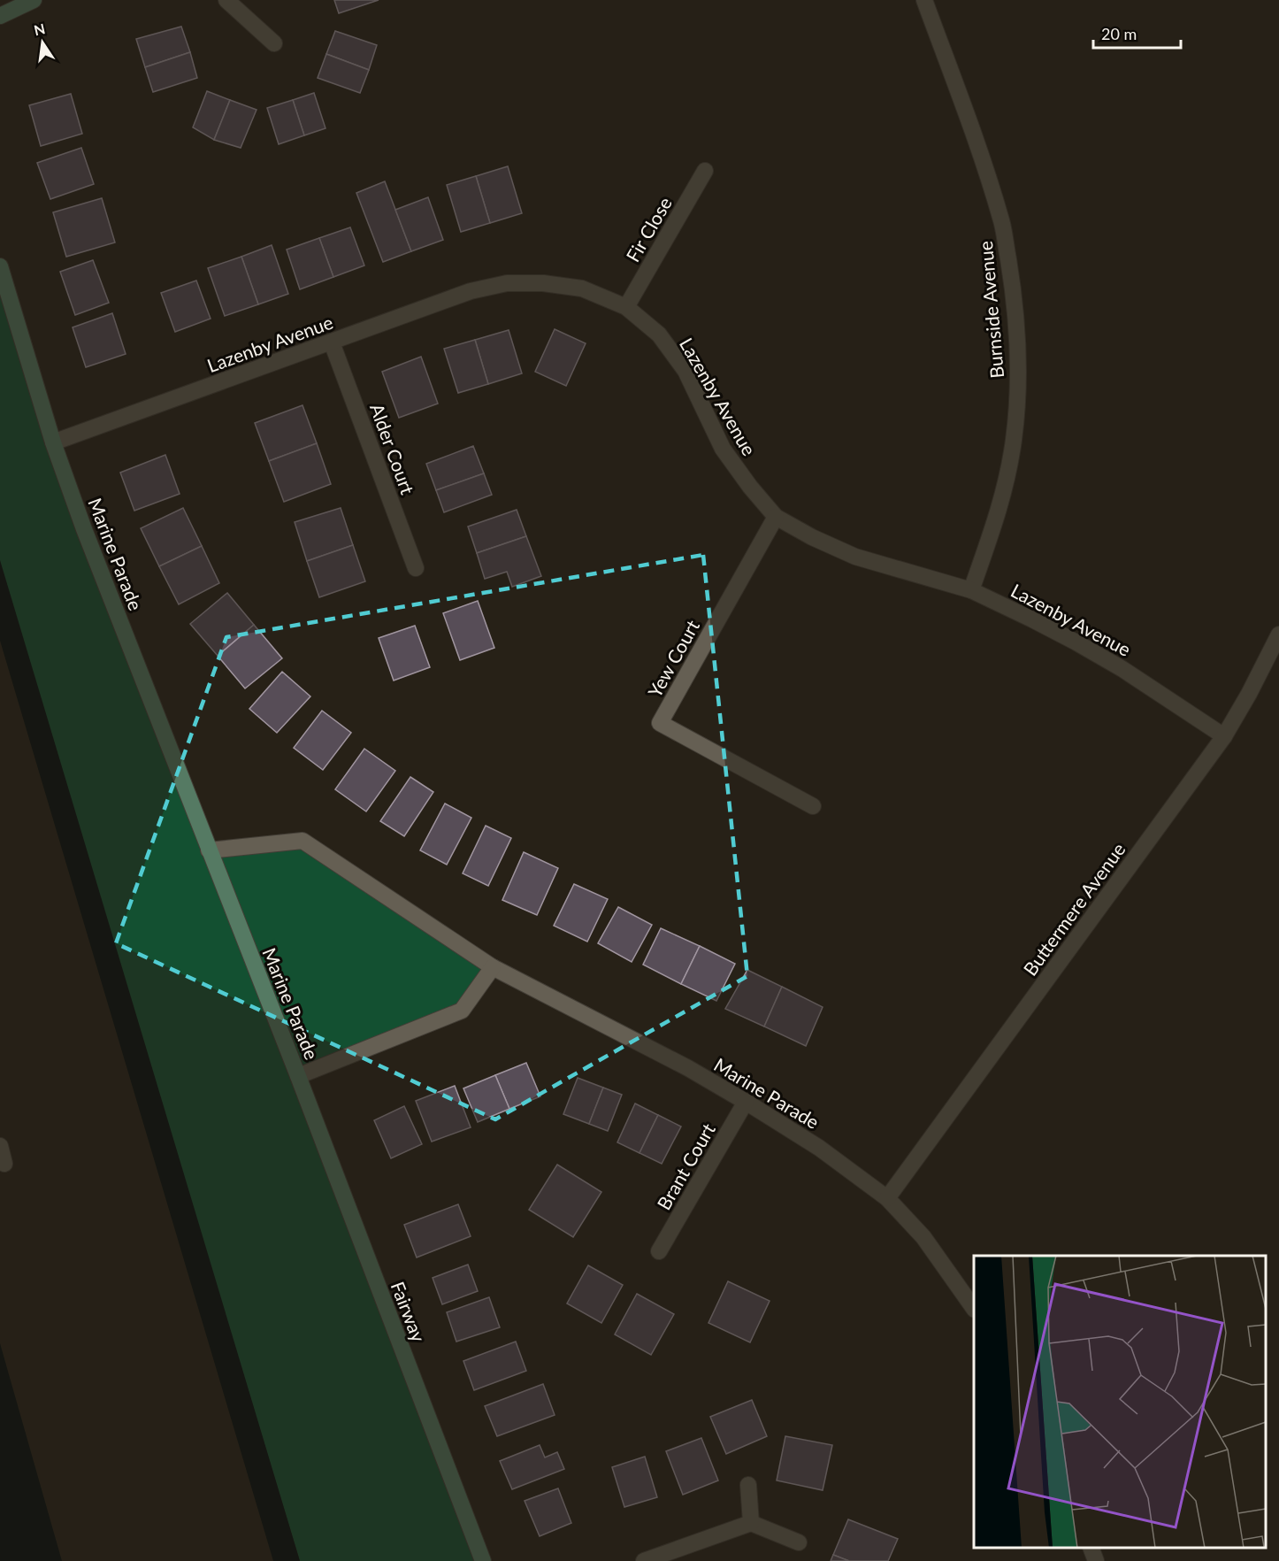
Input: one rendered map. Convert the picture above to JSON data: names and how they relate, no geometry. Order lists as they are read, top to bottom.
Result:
{
  "streets": {
    "street": [
      "Fir Close",
      "Burnside Avenue",
      "Lazenby Avenue",
      "Alder Court",
      "Marine Parade",
      "Yew Court",
      "Buttermere Avenue",
      "Brant Court",
      "Fairway"
    ]
  },
  "crossings": [
    ["Fir Close", "Lazenby Avenue"],
    ["Burnside Avenue", "Lazenby Avenue"],
    ["Lazenby Avenue", "Alder Court"],
    ["Lazenby Avenue", "Marine Parade"],
    ["Lazenby Avenue", "Yew Court"],
    ["Lazenby Avenue", "Buttermere Avenue"],
    ["Marine Parade", "Buttermere Avenue"],
    ["Marine Parade", "Brant Court"],
    ["Marine Parade", "Fairway"]
  ],
  "scale_bar": "20 m",
  "north": "top"
}
